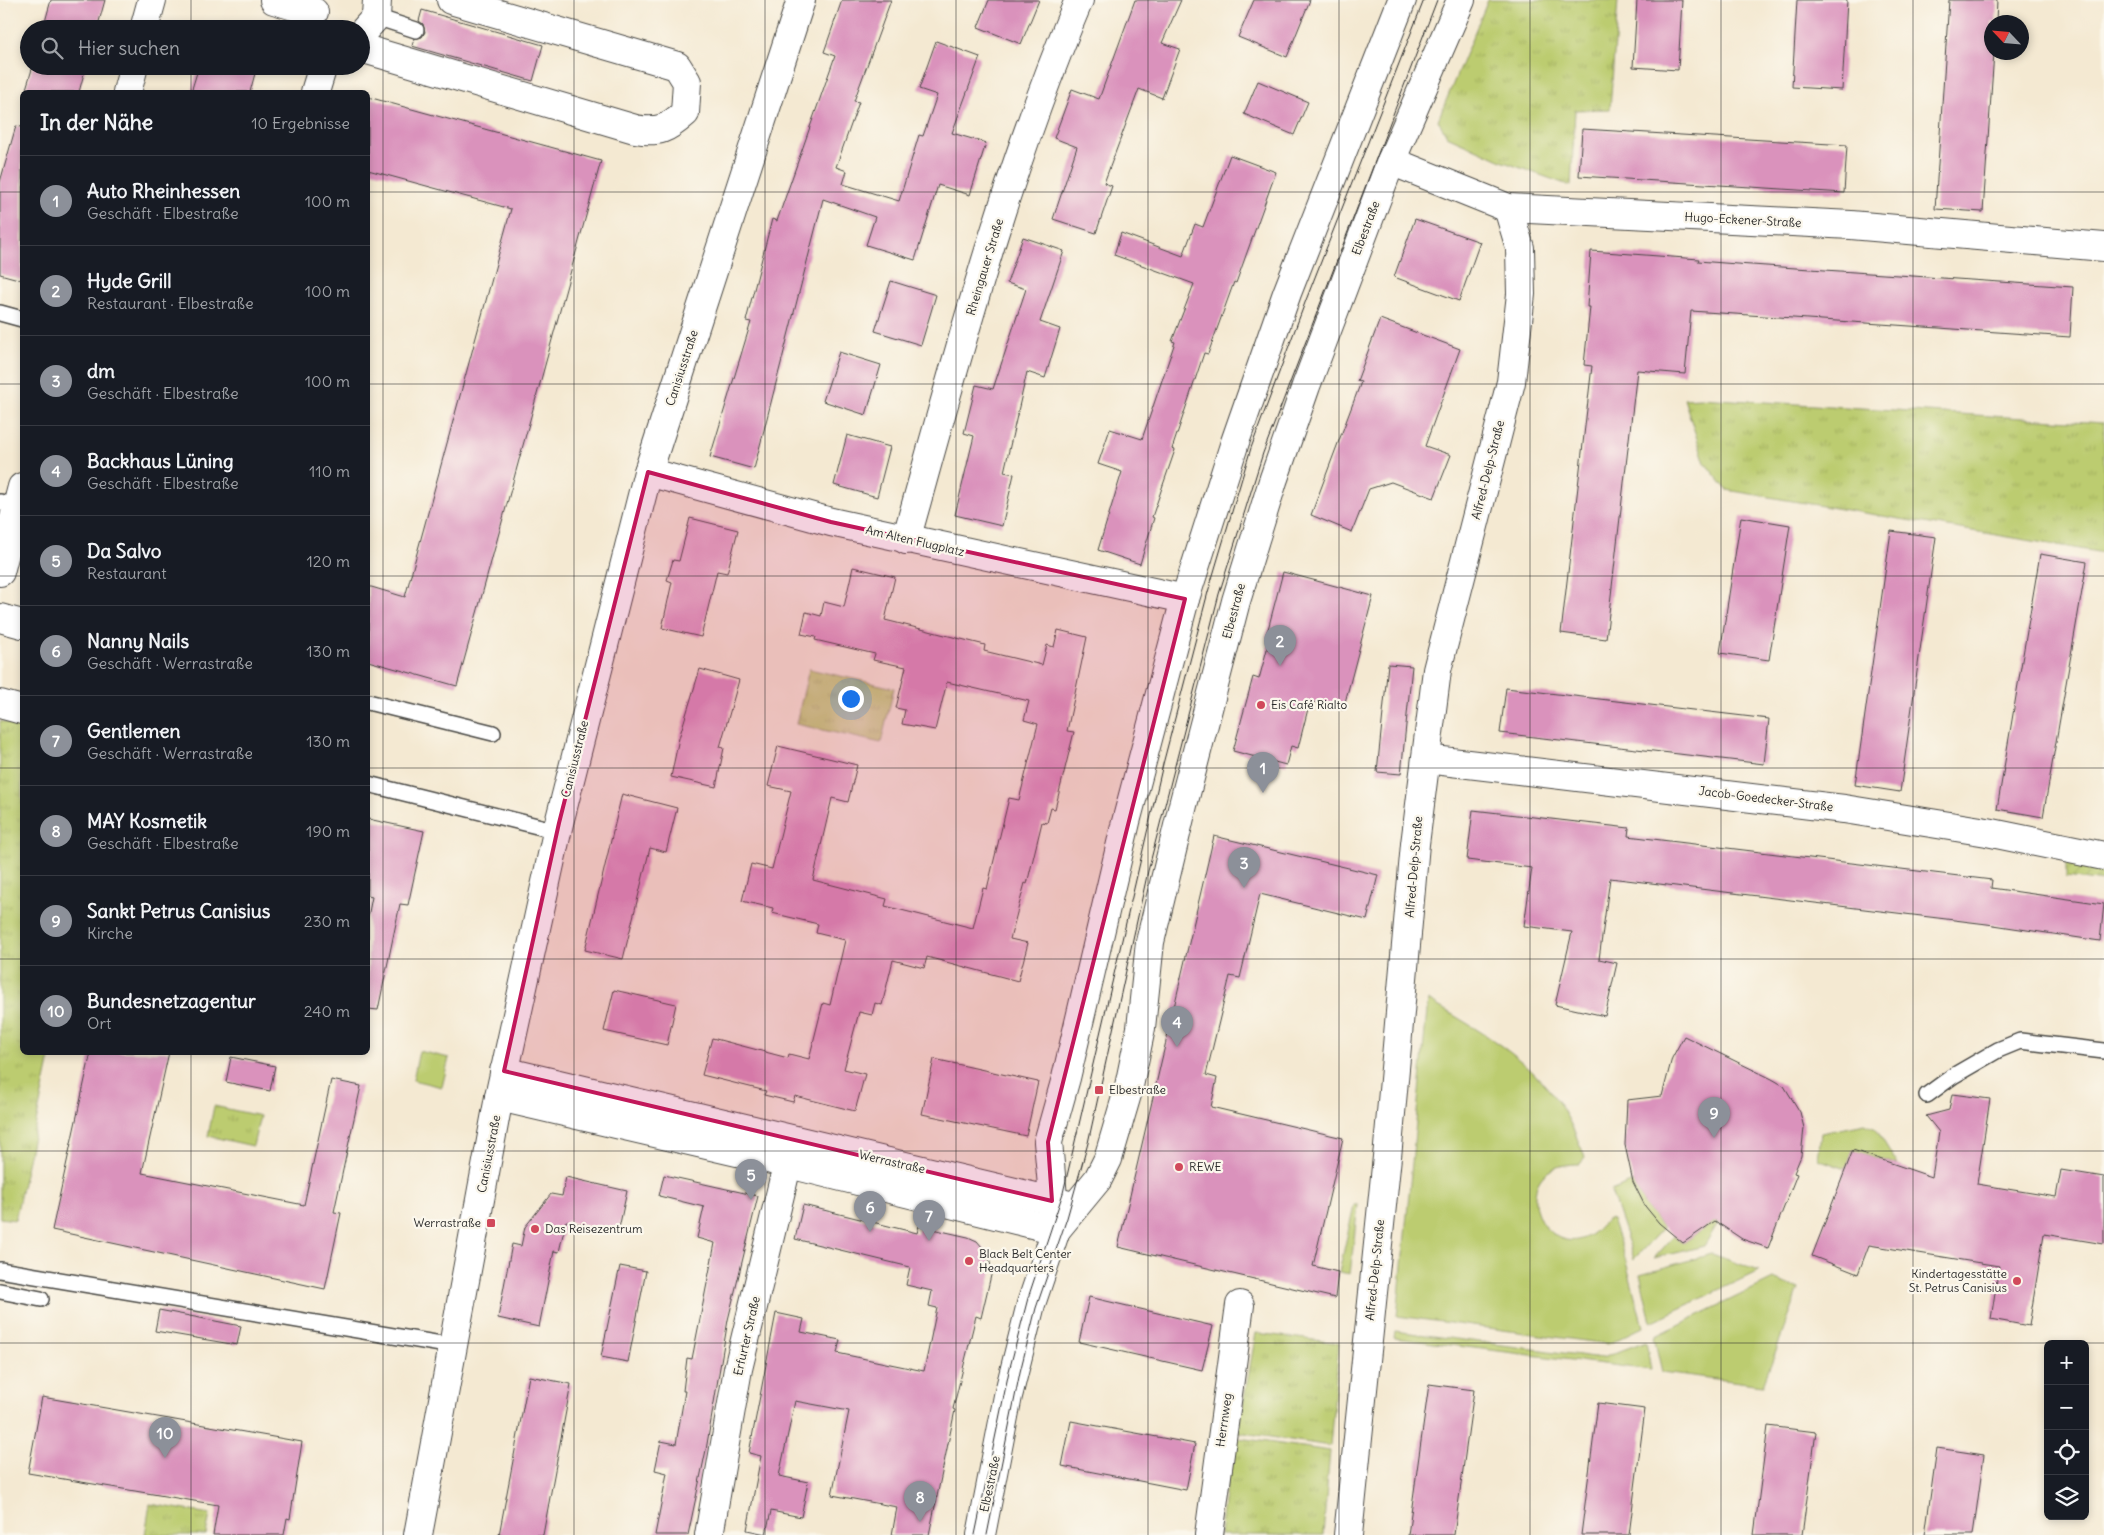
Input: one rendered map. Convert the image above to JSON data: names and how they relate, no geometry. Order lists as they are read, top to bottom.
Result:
{
  "streets": {
    "street": [
      "Hugo-Eckener-Straße",
      "Elbestraße",
      "Rheingauer Straße",
      "Canisiusstraße",
      "Alfred-Delp-Straße",
      "Am Alten Flugplatz",
      "Jacob-Goedecker-Straße",
      "Werrastraße",
      "Erfurter Straße",
      "Herrnweg"
    ]
  },
  "crossings": [
    ["Hugo-Eckener-Straße", "Elbestraße"],
    ["Hugo-Eckener-Straße", "Alfred-Delp-Straße"],
    ["Elbestraße", "Am Alten Flugplatz"],
    ["Elbestraße", "Werrastraße"],
    ["Rheingauer Straße", "Am Alten Flugplatz"],
    ["Canisiusstraße", "Am Alten Flugplatz"],
    ["Canisiusstraße", "Werrastraße"],
    ["Alfred-Delp-Straße", "Jacob-Goedecker-Straße"],
    ["Werrastraße", "Erfurter Straße"]
  ],
  "places": {
    "other": [
      "Eis Café Rialto",
      "REWE",
      "Das Reisezentrum",
      "Black Belt Center Headquarters",
      "Kindertagesstätte St. Petrus Canisius"
    ],
    "transit": ["Elbestraße", "Werrastraße"]
  },
  "north": "top left",
  "page": {
    "search": "Hier suchen",
    "heading": ["In der Nähe", "10 Ergebnisse"],
    "list": [
      {
        "mark": "1",
        "name": "Auto Rheinhessen",
        "note": "Geschäft · Elbestraße",
        "value": "100 m"
      },
      {
        "mark": "2",
        "name": "Hyde Grill",
        "note": "Restaurant · Elbestraße",
        "value": "100 m"
      },
      {
        "mark": "3",
        "name": "dm",
        "note": "Geschäft · Elbestraße",
        "value": "100 m"
      },
      {
        "mark": "4",
        "name": "Backhaus Lüning",
        "note": "Geschäft · Elbestraße",
        "value": "110 m"
      },
      {
        "mark": "5",
        "name": "Da Salvo",
        "note": "Restaurant",
        "value": "120 m"
      },
      {
        "mark": "6",
        "name": "Nanny Nails",
        "note": "Geschäft · Werrastraße",
        "value": "130 m"
      },
      {
        "mark": "7",
        "name": "Gentlemen",
        "note": "Geschäft · Werrastraße",
        "value": "130 m"
      },
      {
        "mark": "8",
        "name": "MAY Kosmetik",
        "note": "Geschäft · Elbestraße",
        "value": "190 m"
      },
      {
        "mark": "9",
        "name": "Sankt Petrus Canisius",
        "note": "Kirche",
        "value": "230 m"
      },
      {
        "mark": "10",
        "name": "Bundesnetzagentur",
        "note": "Ort",
        "value": "240 m"
      }
    ],
    "pins": [
      "2",
      "1",
      "3",
      "4",
      "9",
      "5",
      "6",
      "7",
      "10",
      "8"
    ],
    "map_buttons": ["+", "−"]
  }
}
